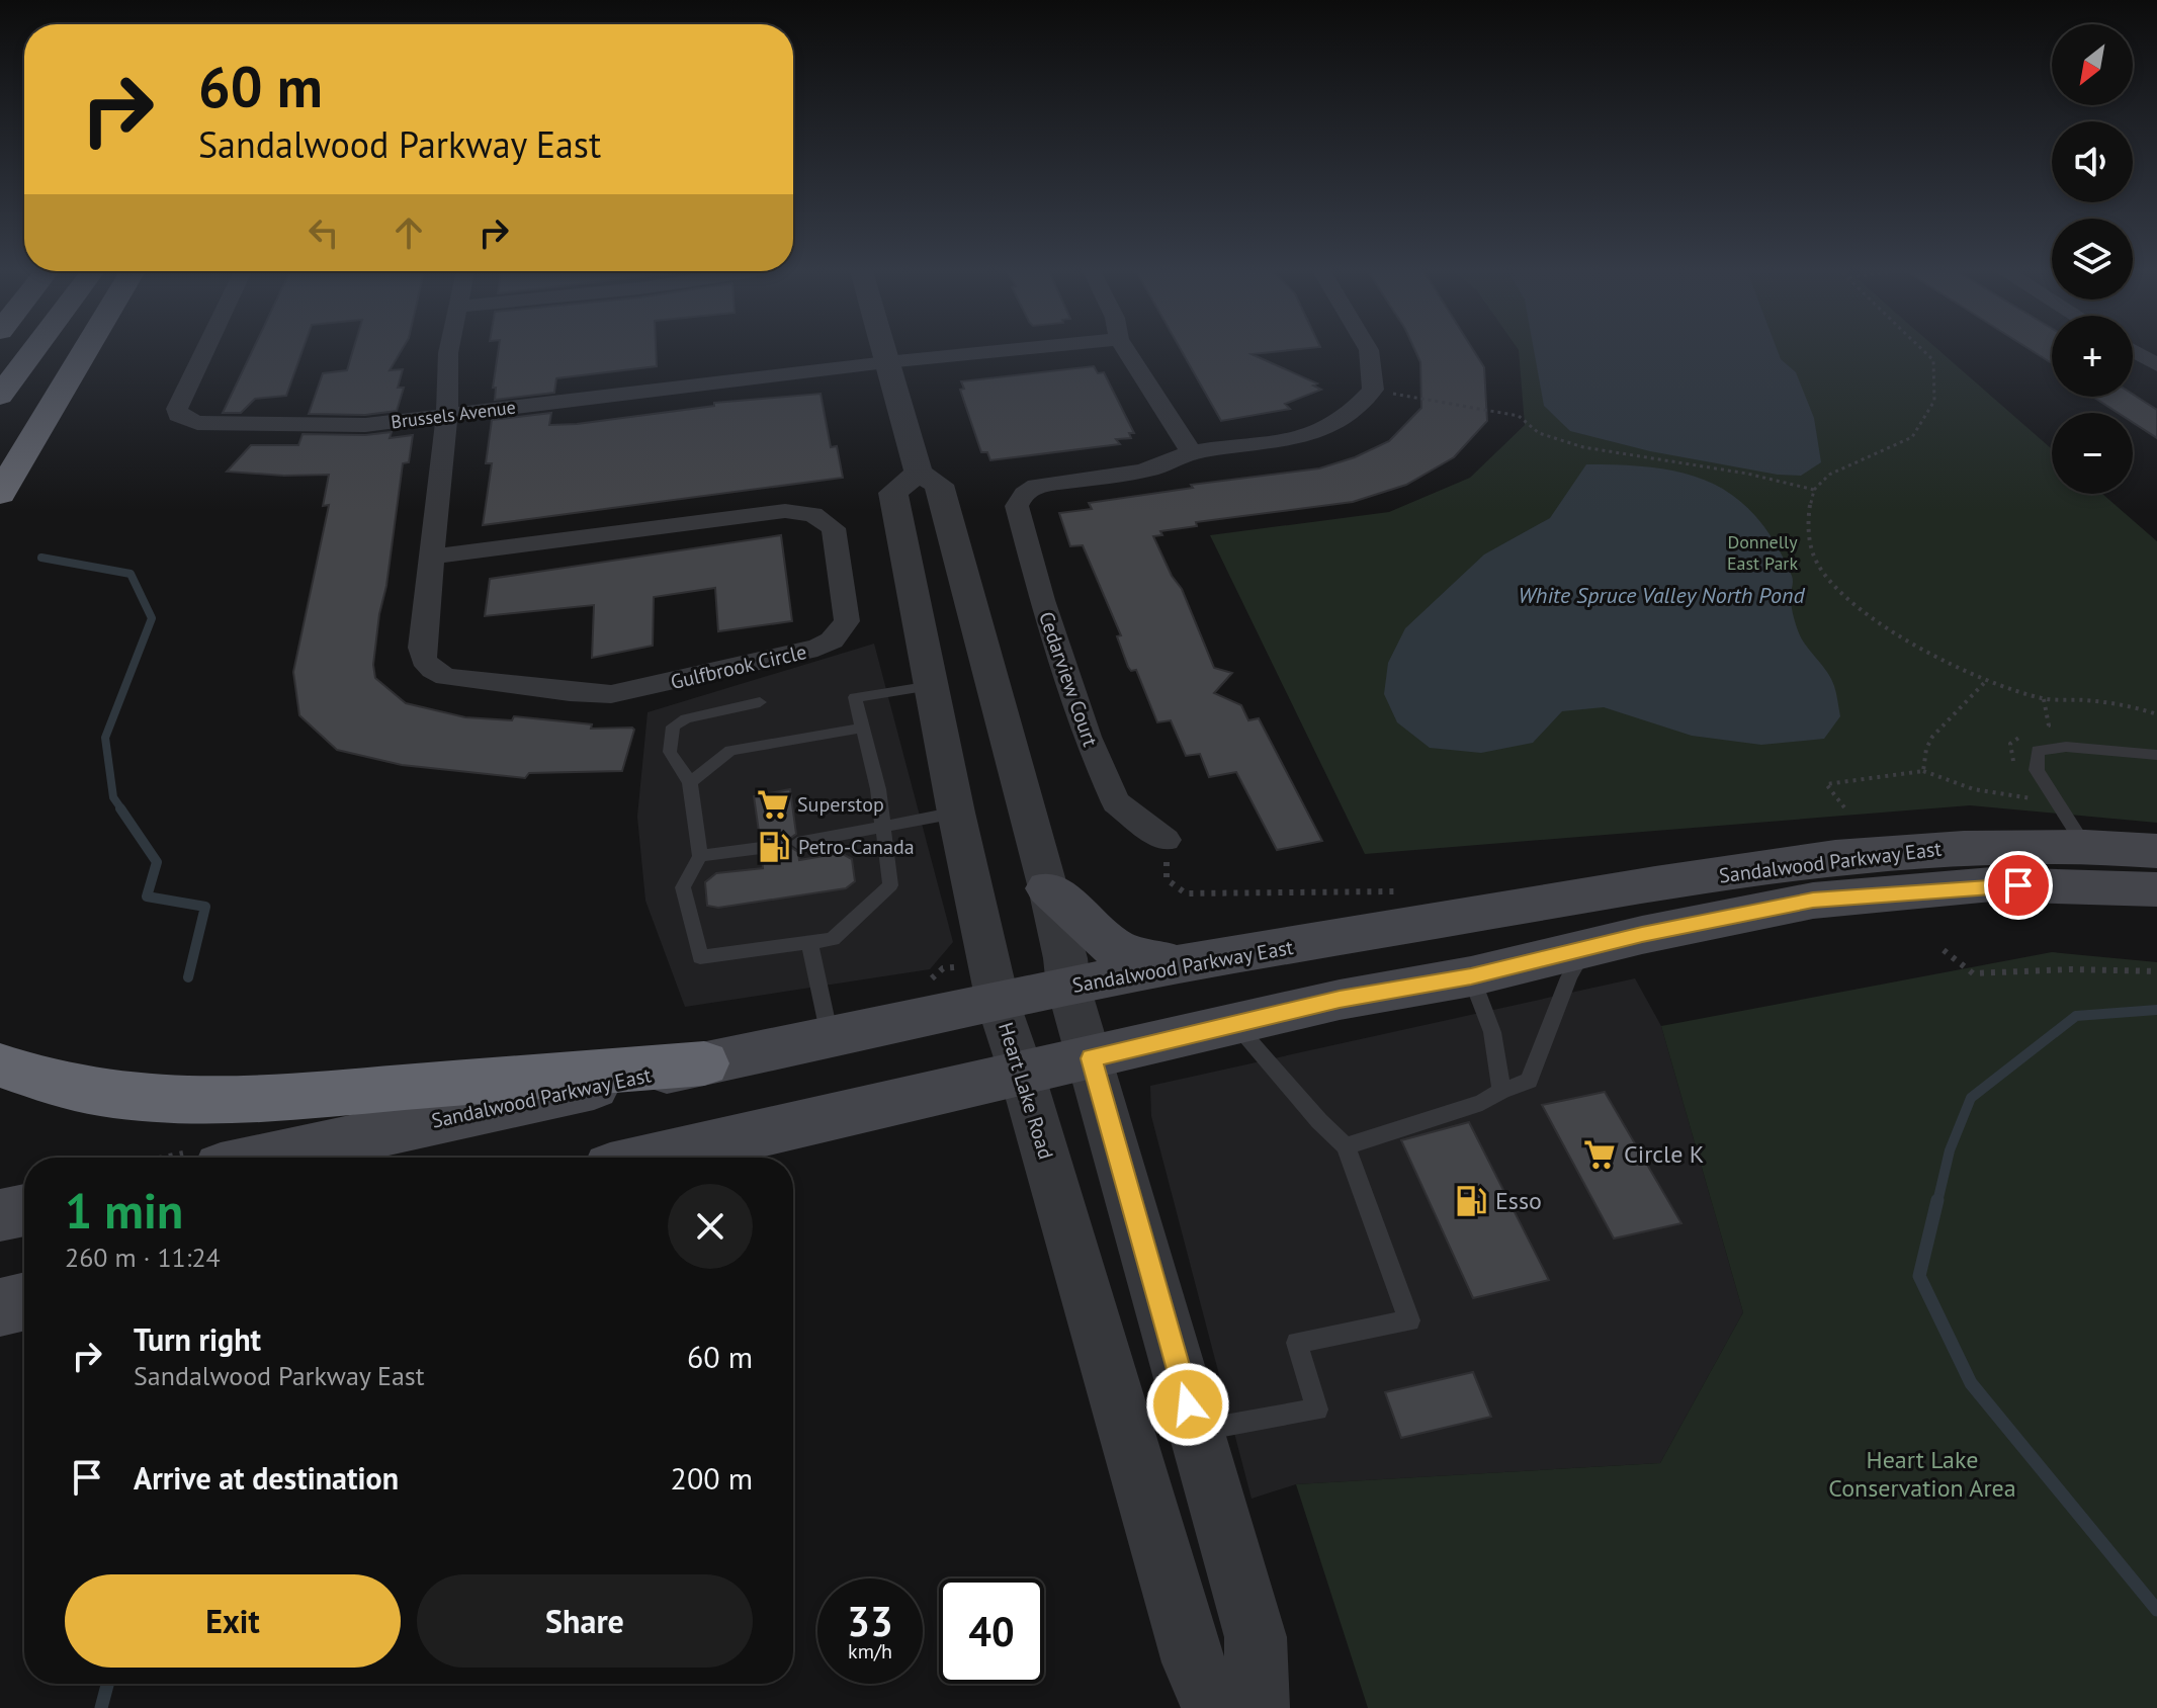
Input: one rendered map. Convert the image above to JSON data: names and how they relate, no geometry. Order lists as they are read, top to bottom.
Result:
{
  "streets": {
    "main road": ["Sandalwood Parkway East"],
    "street": [
      "Brussels Avenue",
      "Gulfbrook Circle",
      "Cedarview Court",
      "Heart Lake Road"
    ]
  },
  "crossings": [
    ["Brussels Avenue", "Gulfbrook Circle"],
    ["Sandalwood Parkway East", "Heart Lake Road"]
  ],
  "water": ["White Spruce Valley North Pond"],
  "parks": ["Donnelly East Park", "Heart Lake Conservation Area"],
  "places": {
    "supermarket": ["Superstop", "Circle K"],
    "fuel station": ["Petro-Canada", "Esso"]
  },
  "north": "bottom left",
  "page": {
    "map_buttons": ["+", "−"],
    "turn": ["60 m", "Sandalwood Parkway East"],
    "heading": ["1 min", "260 m · 11:24"],
    "list": [
      {
        "name": "Turn right",
        "note": "Sandalwood Parkway East",
        "value": "60 m"
      },
      {
        "name": "Arrive at destination",
        "value": "200 m"
      }
    ],
    "buttons": ["Exit", "Share"],
    "speed": "33 km/h",
    "limit": "40"
  }
}
